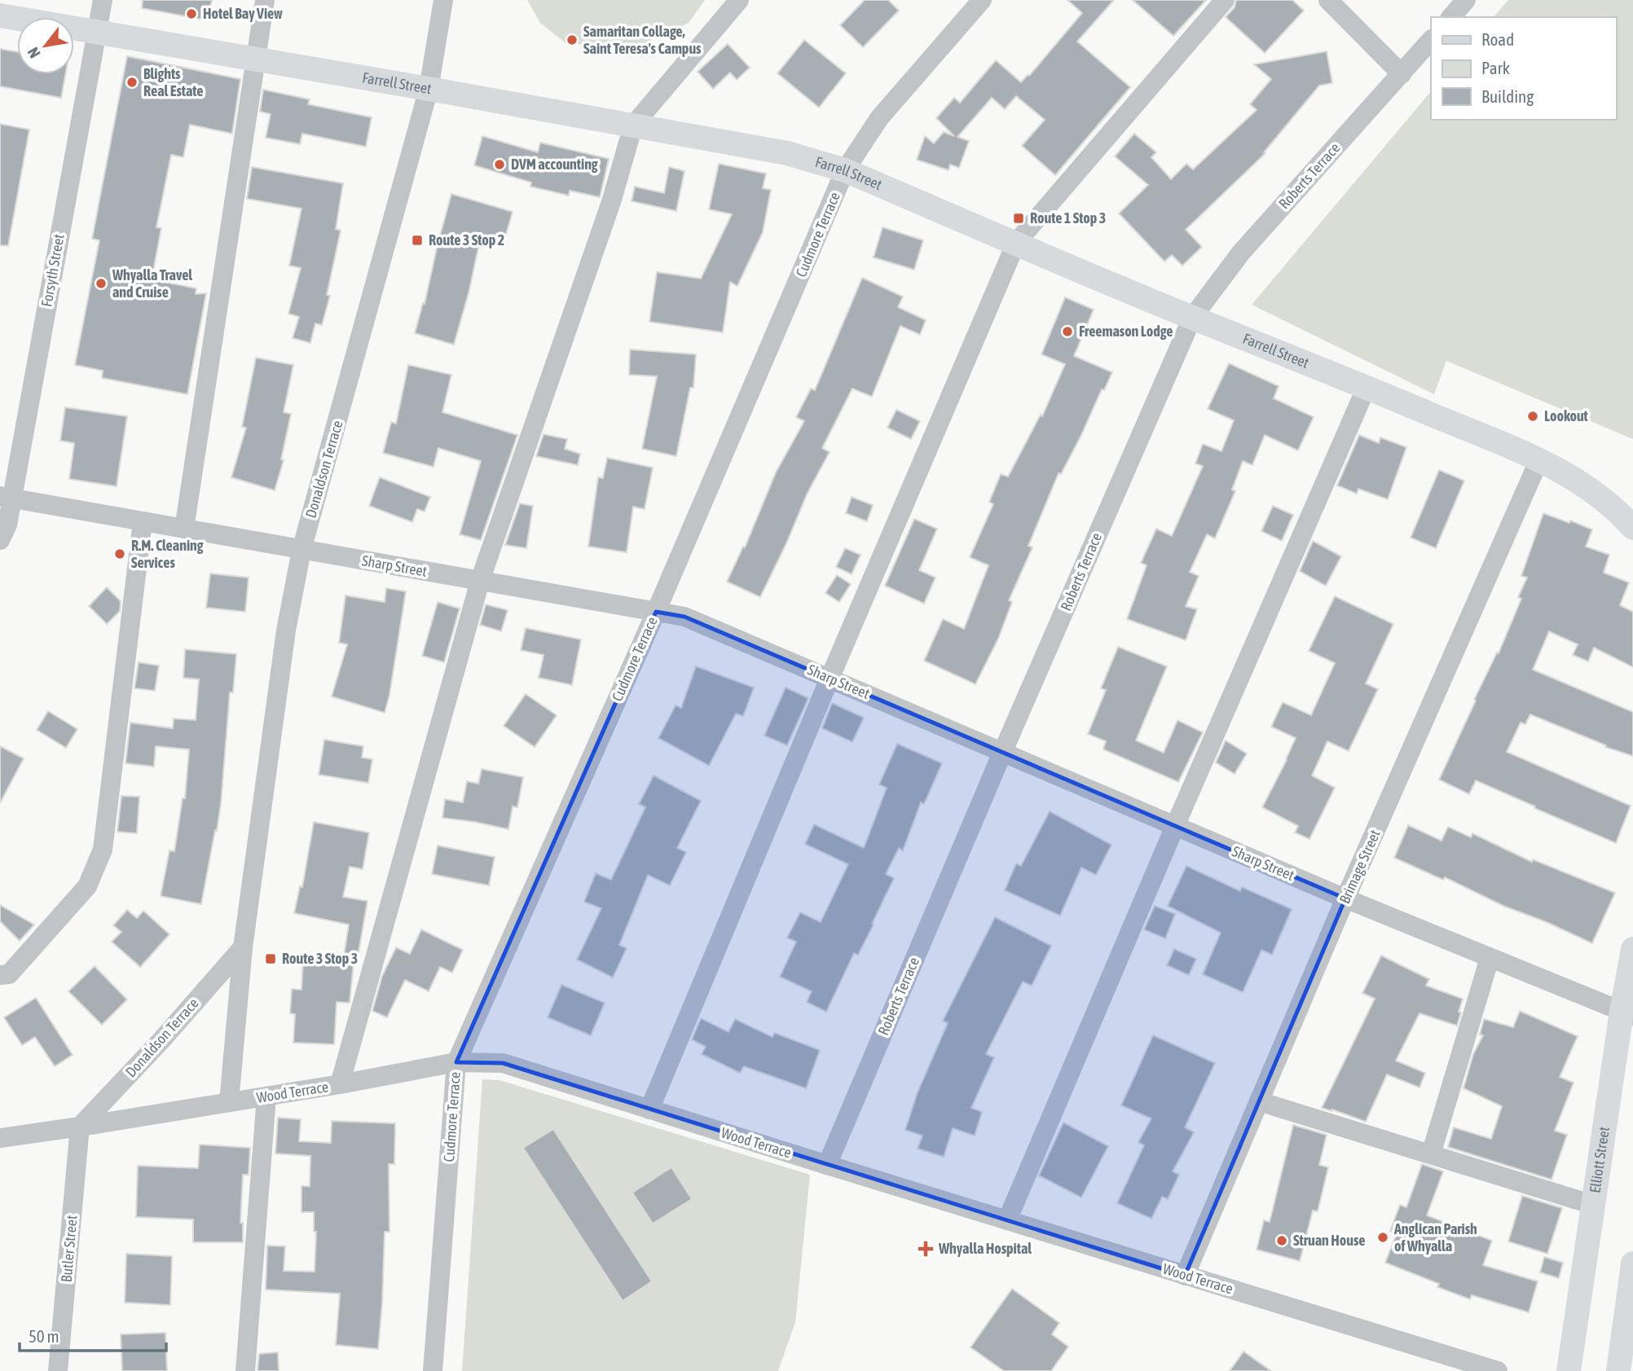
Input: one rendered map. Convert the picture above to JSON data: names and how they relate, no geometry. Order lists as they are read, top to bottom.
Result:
{
  "streets": {
    "main road": ["Farrell Street", "Elliott Street"],
    "street": [
      "Roberts Terrace",
      "Cudmore Terrace",
      "Forsyth Street",
      "Donaldson Terrace",
      "Sharp Street",
      "Brimage Street",
      "Wood Terrace",
      "Butler Street"
    ]
  },
  "crossings": [
    ["Farrell Street", "Roberts Terrace"],
    ["Farrell Street", "Cudmore Terrace"],
    ["Farrell Street", "Forsyth Street"],
    ["Farrell Street", "Donaldson Terrace"],
    ["Farrell Street", "Brimage Street"],
    ["Roberts Terrace", "Sharp Street"],
    ["Roberts Terrace", "Wood Terrace"],
    ["Cudmore Terrace", "Sharp Street"],
    ["Cudmore Terrace", "Wood Terrace"],
    ["Forsyth Street", "Sharp Street"],
    ["Donaldson Terrace", "Sharp Street"],
    ["Donaldson Terrace", "Wood Terrace"],
    ["Donaldson Terrace", "Butler Street"],
    ["Sharp Street", "Brimage Street"],
    ["Sharp Street", "Elliott Street"],
    ["Brimage Street", "Wood Terrace"],
    ["Wood Terrace", "Butler Street"]
  ],
  "places": {
    "other": [
      "Hotel Bay View",
      "Samaritan Collage, Saint Teresa's Campus",
      "Blights Real Estate",
      "DVM accounting",
      "Whyalla Travel and Cruise",
      "Freemason Lodge",
      "Lookout",
      "R.M. Cleaning Services",
      "Anglican Parish of Whyalla",
      "Struan House"
    ],
    "transit": ["Route 1 Stop 3", "Route 3 Stop 2", "Route 3 Stop 3"],
    "health": ["Whyalla Hospital"]
  },
  "legend": ["Road", "Park", "Building"],
  "scale_bar": "50 m",
  "north": "bottom left"
}
